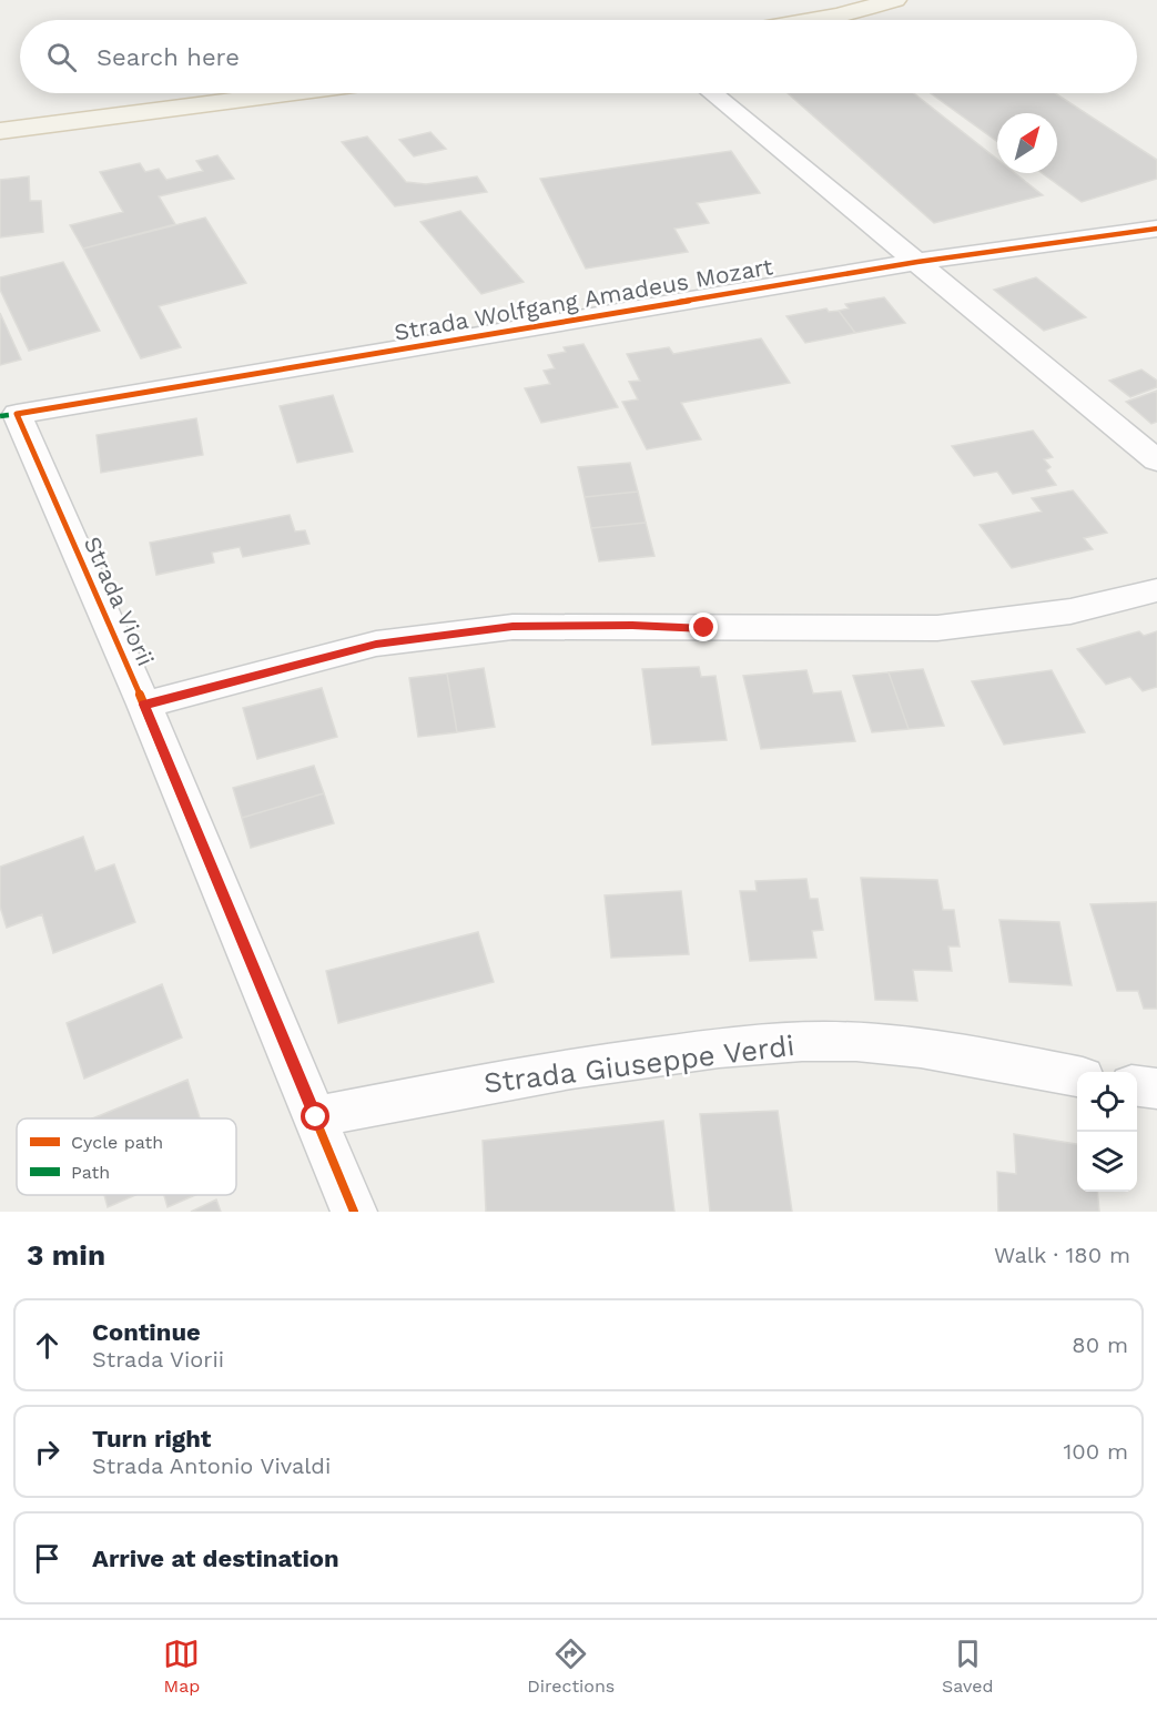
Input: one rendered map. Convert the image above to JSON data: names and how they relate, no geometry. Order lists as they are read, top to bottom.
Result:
{
  "streets": {
    "street": ["Strada Wolfgang Amadeus Mozart", "Strada Viorii", "Strada Giuseppe Verdi"]
  },
  "crossings": [
    ["Strada Wolfgang Amadeus Mozart", "Strada Viorii"],
    ["Strada Viorii", "Strada Giuseppe Verdi"]
  ],
  "legend": ["Cycle path", "Path"],
  "north": "top right",
  "page": {
    "search": "Search here",
    "heading": ["3 min", "Walk · 180 m"],
    "list": [
      ["Continue", "Strada Viorii", "80 m"],
      ["Turn right", "Strada Antonio Vivaldi", "100 m"],
      "Arrive at destination"
    ],
    "nav": ["Map", "Directions", "Saved"]
  }
}
